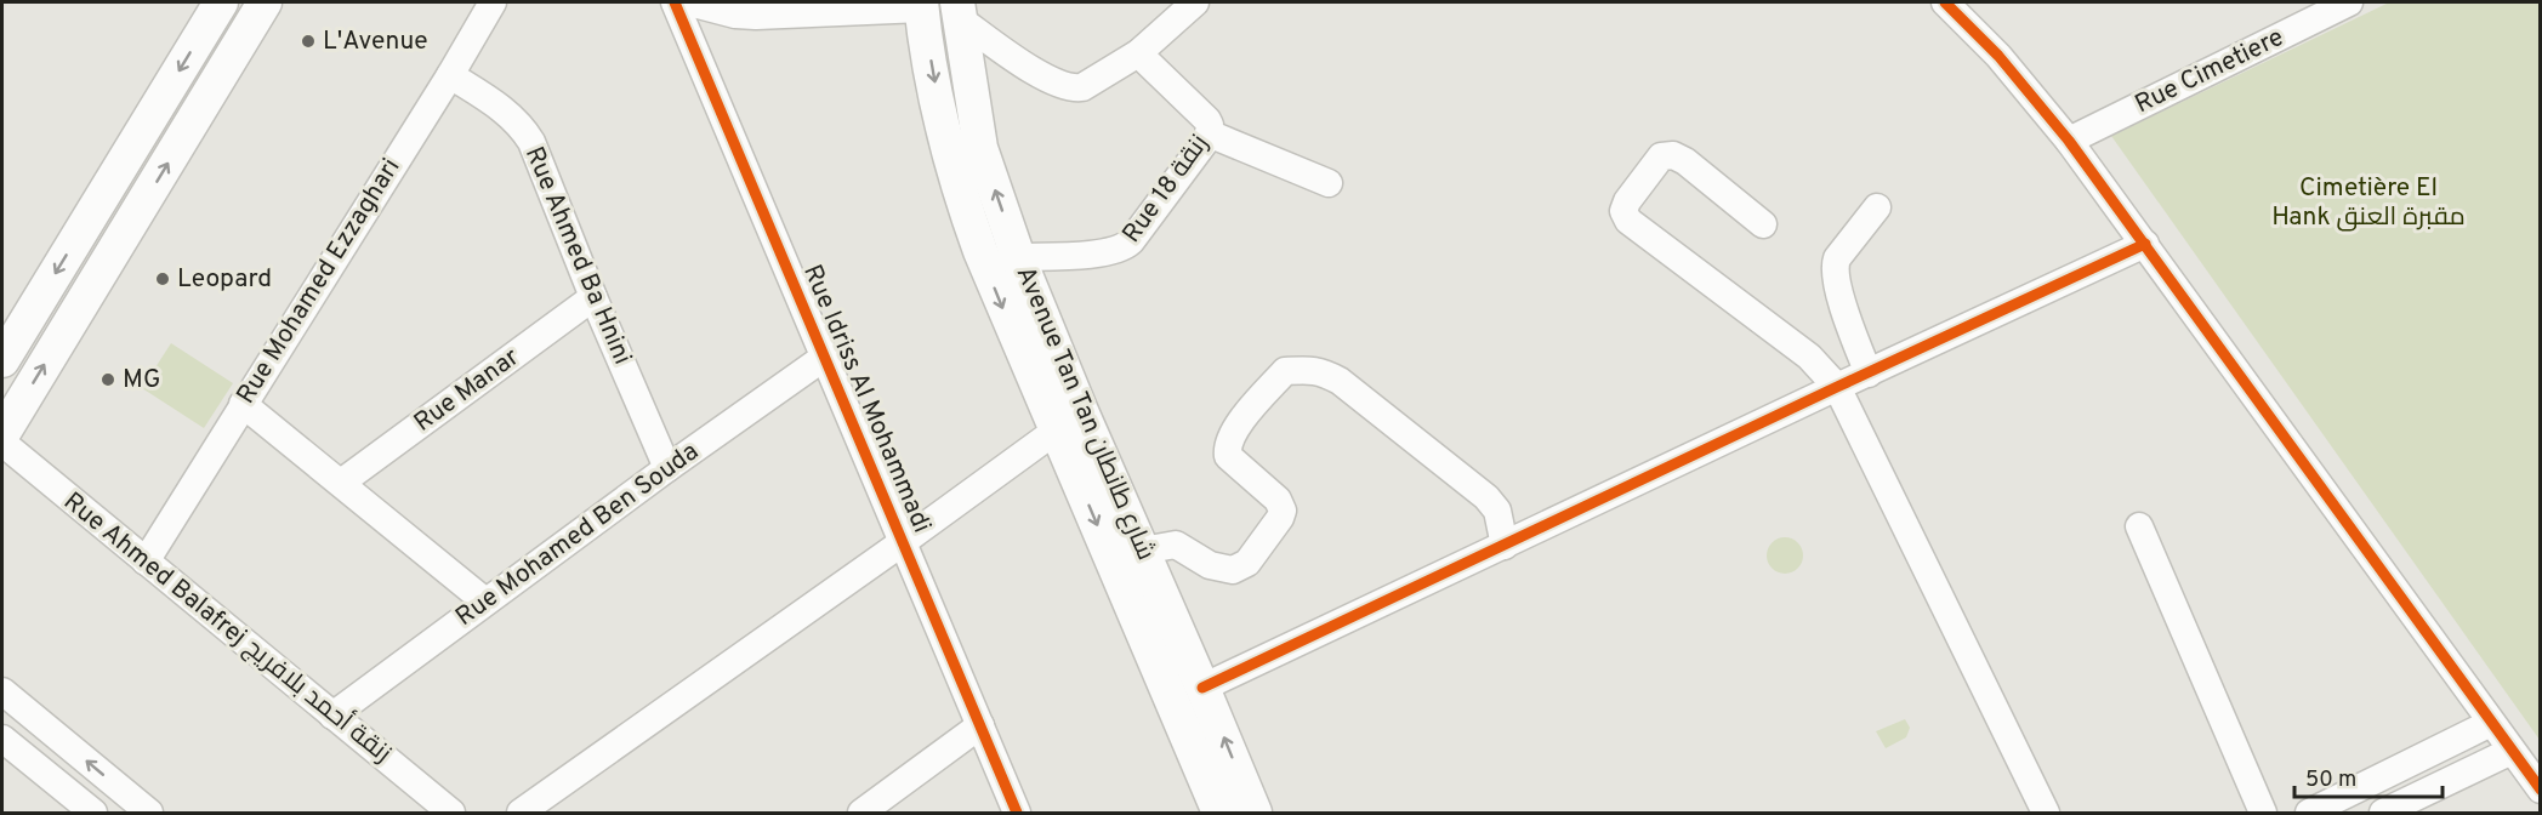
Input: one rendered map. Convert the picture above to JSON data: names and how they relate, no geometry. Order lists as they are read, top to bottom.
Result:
{
  "streets": {
    "main road": ["Avenue Tan Tan شارع طانطان"],
    "street": [
      "Rue Cimetiere",
      "Rue 18 زنقة",
      "Rue Ahmed Ba Hnini",
      "Rue Mohamed Ezzaghari",
      "Rue Manar",
      "Rue Idriss Al Mohammadi",
      "Rue Mohamed Ben Souda",
      "Rue Ahmed Balafrej زنقة أحمد بلافريج"
    ]
  },
  "crossings": [
    ["Rue 18 زنقة", "Avenue Tan Tan شارع طانطان"],
    ["Rue Ahmed Ba Hnini", "Rue Mohamed Ezzaghari"],
    ["Rue Ahmed Ba Hnini", "Rue Manar"],
    ["Rue Ahmed Ba Hnini", "Rue Mohamed Ben Souda"],
    ["Rue Mohamed Ezzaghari", "Rue Ahmed Balafrej زنقة أحمد بلافريج"],
    ["Rue Idriss Al Mohammadi", "Rue Mohamed Ben Souda"],
    ["Rue Mohamed Ben Souda", "Rue Ahmed Balafrej زنقة أحمد بلافريج"]
  ],
  "parks": ["Cimetière El Hank مقبرة العنق"],
  "places": ["L'Avenue", "Leopard", "MG"],
  "scale_bar": "50 m"
}
